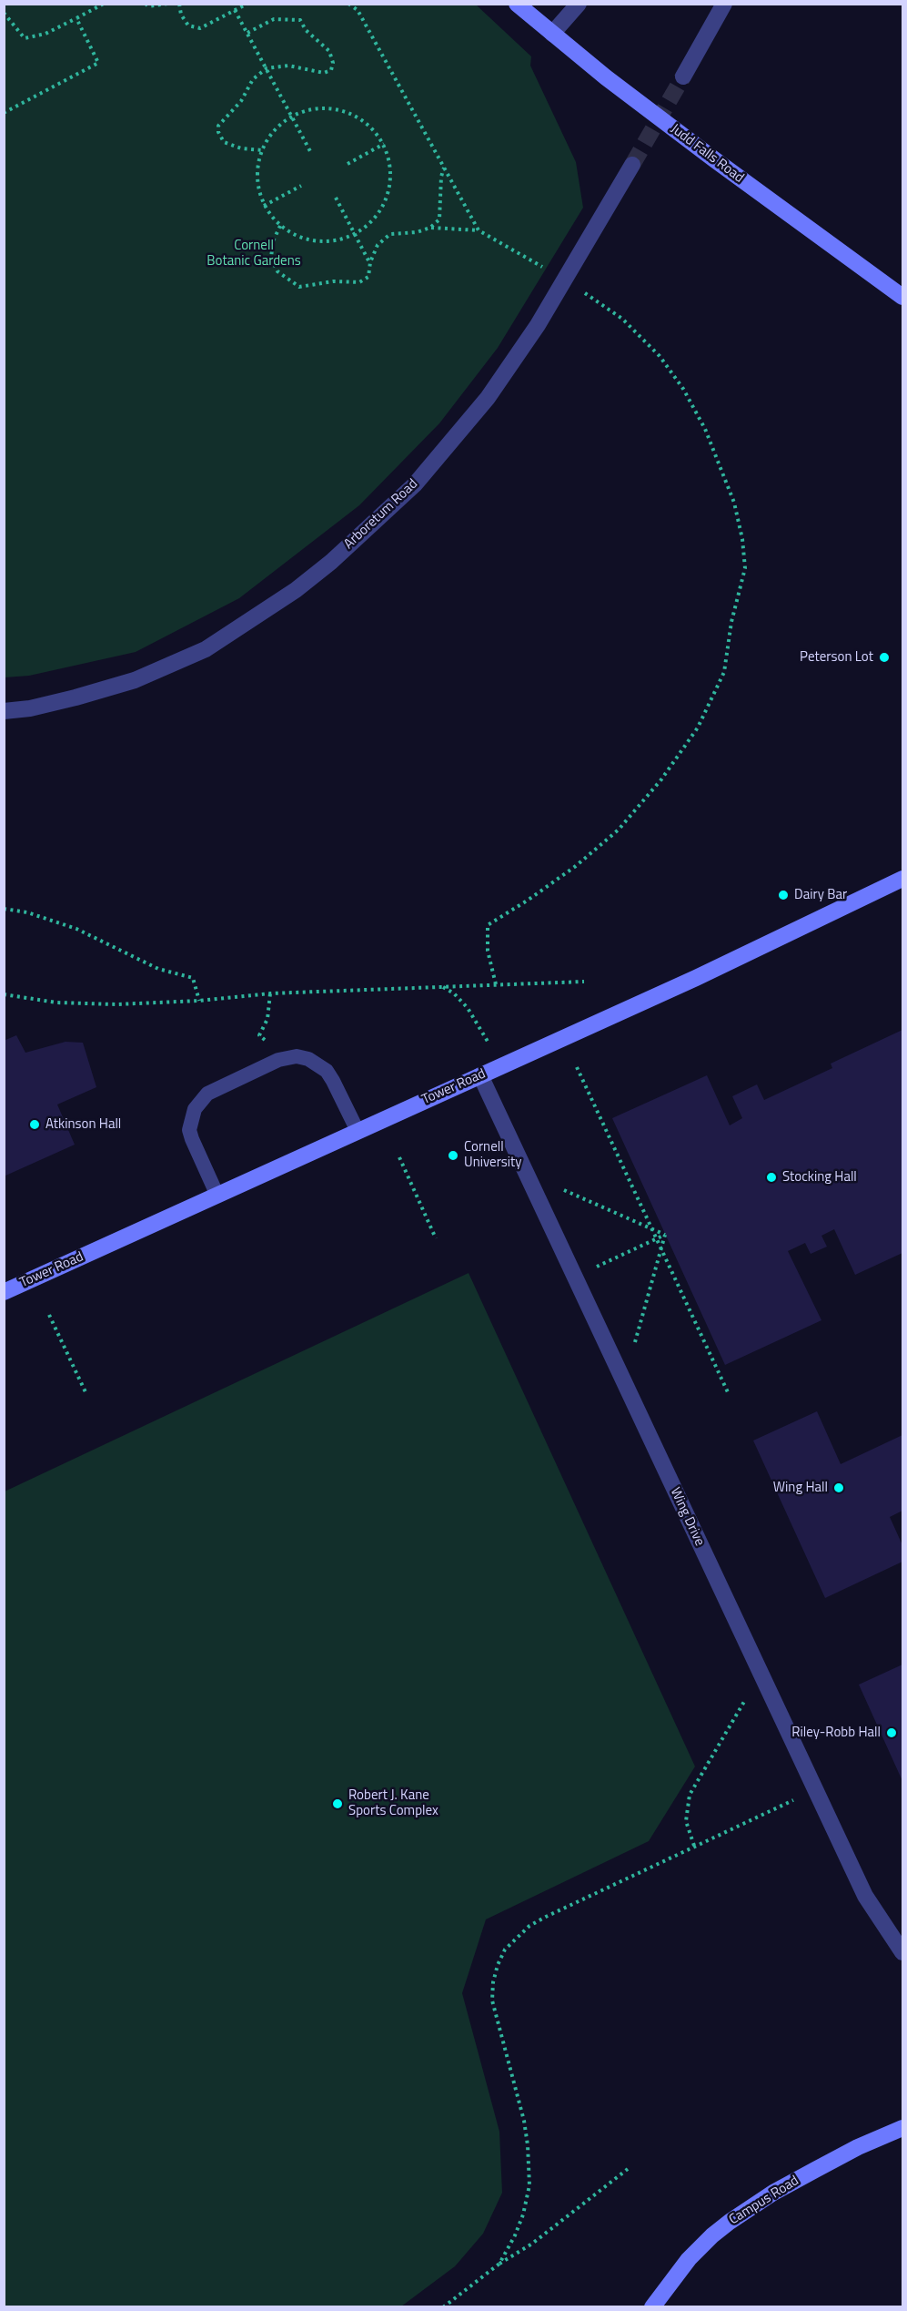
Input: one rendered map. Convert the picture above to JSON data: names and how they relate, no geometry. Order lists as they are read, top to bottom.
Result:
{
  "streets": {
    "street": [
      "Judd Falls Road",
      "Arboretum Road",
      "Tower Road",
      "Wing Drive",
      "Campus Road"
    ]
  },
  "crossings": [
    ["Tower Road", "Wing Drive"]
  ],
  "parks": ["Cornell Botanic Gardens"],
  "places": [
    "Peterson Lot",
    "Dairy Bar",
    "Atkinson Hall",
    "Cornell University",
    "Stocking Hall",
    "Wing Hall",
    "Riley-Robb Hall",
    "Robert J. Kane Sports Complex"
  ]
}
